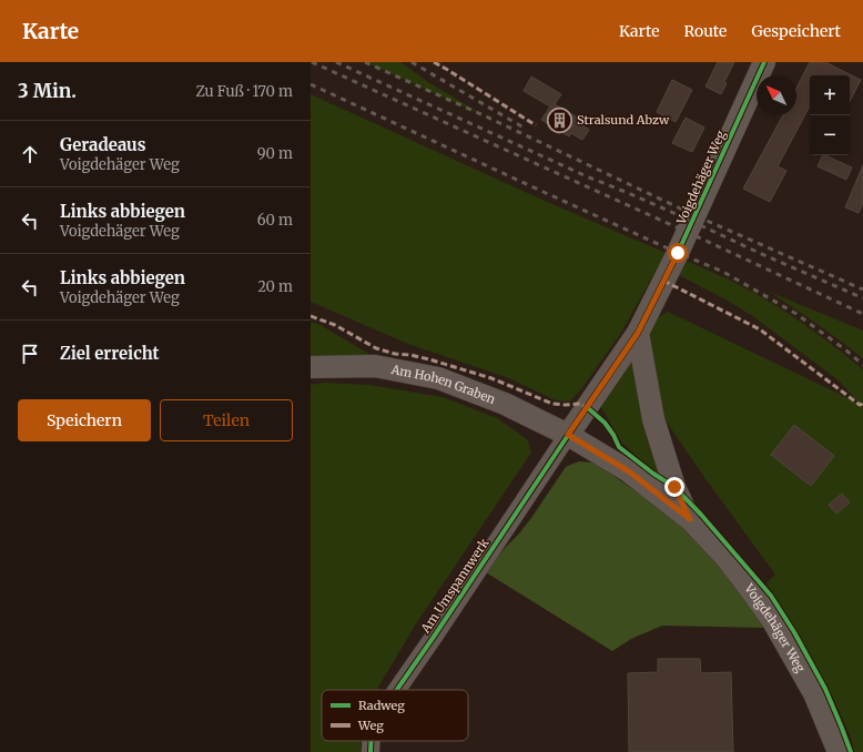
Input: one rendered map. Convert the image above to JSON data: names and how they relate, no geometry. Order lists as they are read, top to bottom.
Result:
{
  "streets": {
    "street": ["Voigdehäger Weg", "Am Hohen Graben", "Am Umspannwerk"]
  },
  "crossings": [
    ["Voigdehäger Weg", "Am Hohen Graben"],
    ["Voigdehäger Weg", "Am Umspannwerk"],
    ["Am Hohen Graben", "Am Umspannwerk"]
  ],
  "places": {
    "building": ["Stralsund Abzw"]
  },
  "legend": ["Radweg", "Weg"],
  "north": "top left",
  "page": {
    "header": "Karte",
    "nav": ["Karte", "Route", "Gespeichert"],
    "heading": ["3 Min.", "Zu Fuß · 170 m"],
    "map_buttons": ["+", "−"],
    "list": [
      ["Geradeaus", "Voigdehäger Weg", "90 m"],
      ["Links abbiegen", "Voigdehäger Weg", "60 m"],
      ["Links abbiegen", "Voigdehäger Weg", "20 m"],
      "Ziel erreicht"
    ],
    "buttons": ["Speichern", "Teilen"]
  }
}
